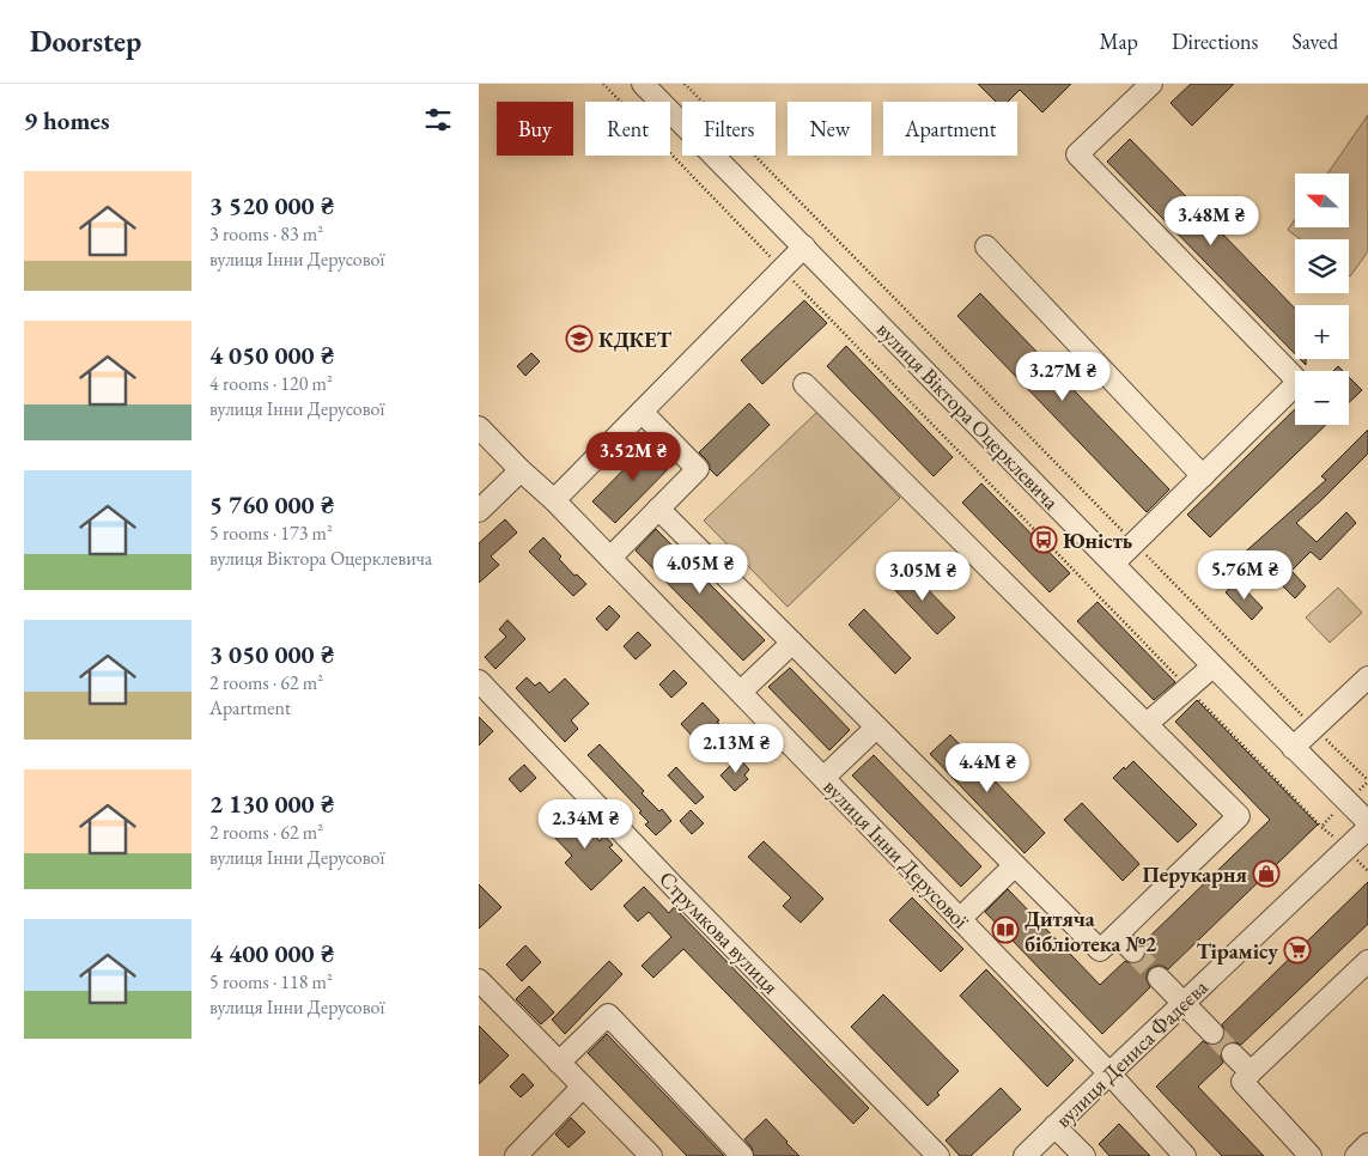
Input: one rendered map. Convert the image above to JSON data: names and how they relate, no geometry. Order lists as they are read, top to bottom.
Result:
{
  "streets": {
    "street": [
      "вулиця Віктора Оцерклевича",
      "вулиця Інни Дерусової",
      "Струмкова вулиця",
      "вулиця Дениса Фадєєва"
    ]
  },
  "crossings": [
    ["вулиця Інни Дерусової", "вулиця Дениса Фадєєва"]
  ],
  "places": {
    "school or university": ["КДКЕТ"],
    "bus stop": ["Юність"],
    "shop": ["Перукарня"],
    "library": ["Дитяча бібліотека №2"],
    "supermarket": ["Тірамісу"]
  },
  "north": "left",
  "page": {
    "header": "Doorstep",
    "nav": ["Map", "Directions", "Saved"],
    "heading": "9 homes",
    "chip": [
      "Buy",
      "Rent",
      "Filters",
      "New",
      "Apartment"
    ],
    "list": [
      {
        "name": "3 520 000 ₴",
        "note": "3 rooms · 83 m² · вулиця Інни Дерусової"
      },
      {
        "name": "4 050 000 ₴",
        "note": "4 rooms · 120 m² · вулиця Інни Дерусової"
      },
      {
        "name": "5 760 000 ₴",
        "note": "5 rooms · 173 m² · вулиця Віктора Оцерклевича"
      },
      {
        "name": "3 050 000 ₴",
        "note": "2 rooms · 62 m² · Apartment"
      },
      {
        "name": "2 130 000 ₴",
        "note": "2 rooms · 62 m² · вулиця Інни Дерусової"
      },
      {
        "name": "4 400 000 ₴",
        "note": "5 rooms · 118 m² · вулиця Інни Дерусової"
      }
    ],
    "map_buttons": ["+", "−"],
    "price": [
      "3.48M ₴",
      "3.27M ₴",
      "3.52M ₴",
      "4.05M ₴",
      "5.76M ₴",
      "3.05M ₴",
      "2.13M ₴",
      "4.4M ₴",
      "2.34M ₴"
    ]
  }
}
